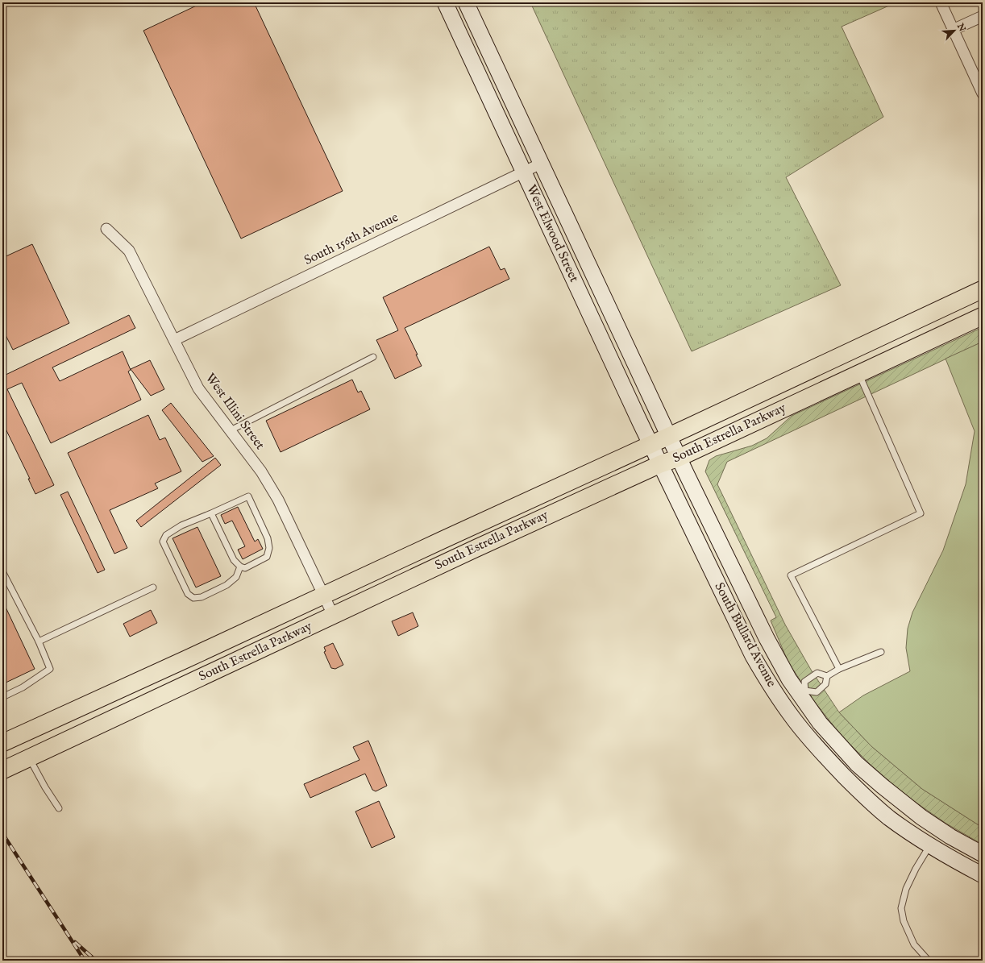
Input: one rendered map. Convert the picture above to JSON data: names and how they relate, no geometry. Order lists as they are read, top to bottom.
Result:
{
  "streets": {
    "main road": ["West Elwood Street", "South Estrella Parkway", "South Bullard Avenue"],
    "street": ["South 156th Avenue", "West Illini Street"]
  },
  "crossings": [
    ["West Elwood Street", "South 156th Avenue"],
    ["West Elwood Street", "South Estrella Parkway"],
    ["West Elwood Street", "South Bullard Avenue"],
    ["South 156th Avenue", "West Illini Street"],
    ["West Illini Street", "South Estrella Parkway"],
    ["South Estrella Parkway", "South Bullard Avenue"]
  ],
  "north": "top right"
}
